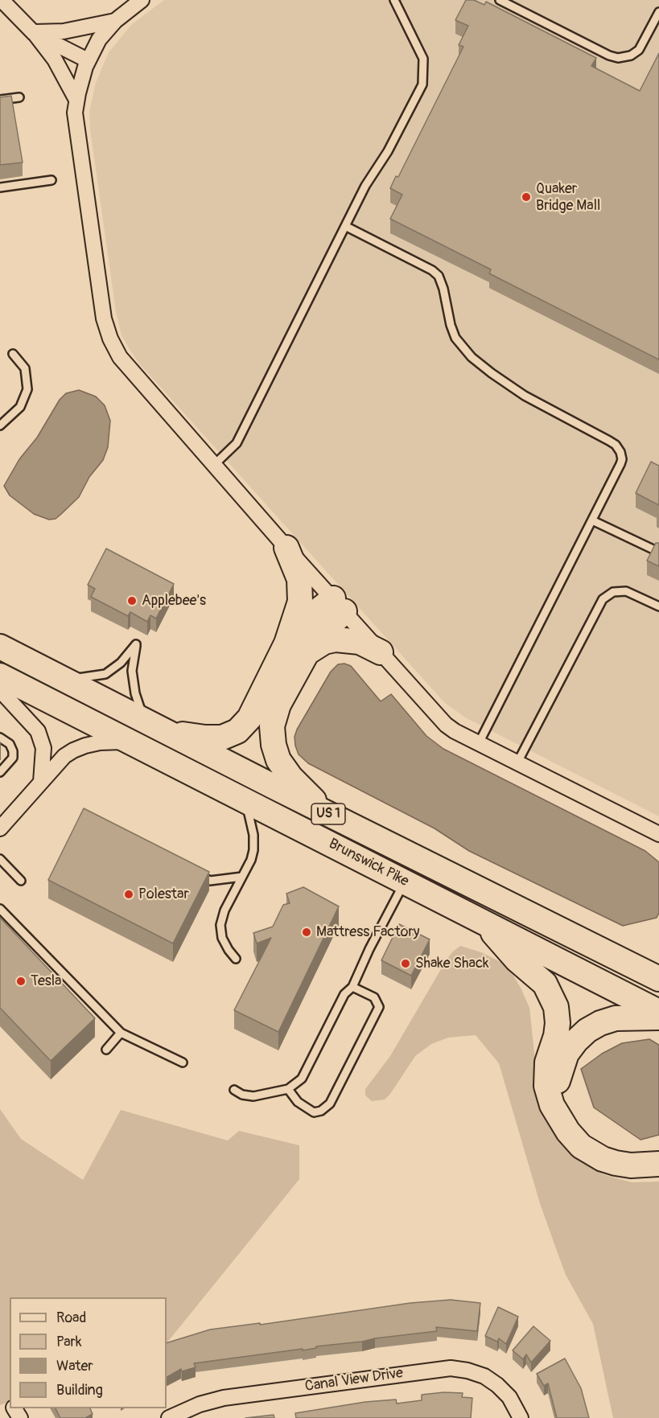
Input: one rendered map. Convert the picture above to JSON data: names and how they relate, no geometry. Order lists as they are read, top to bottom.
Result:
{
  "streets": {
    "highway": ["US 1", "Brunswick Pike"],
    "street": ["Canal View Drive"]
  },
  "places": [
    "Quaker Bridge Mall",
    "Applebee's",
    "Polestar",
    "Mattress Factory",
    "Shake Shack",
    "Tesla"
  ],
  "legend": [
    "Road",
    "Park",
    "Water",
    "Building"
  ]
}
